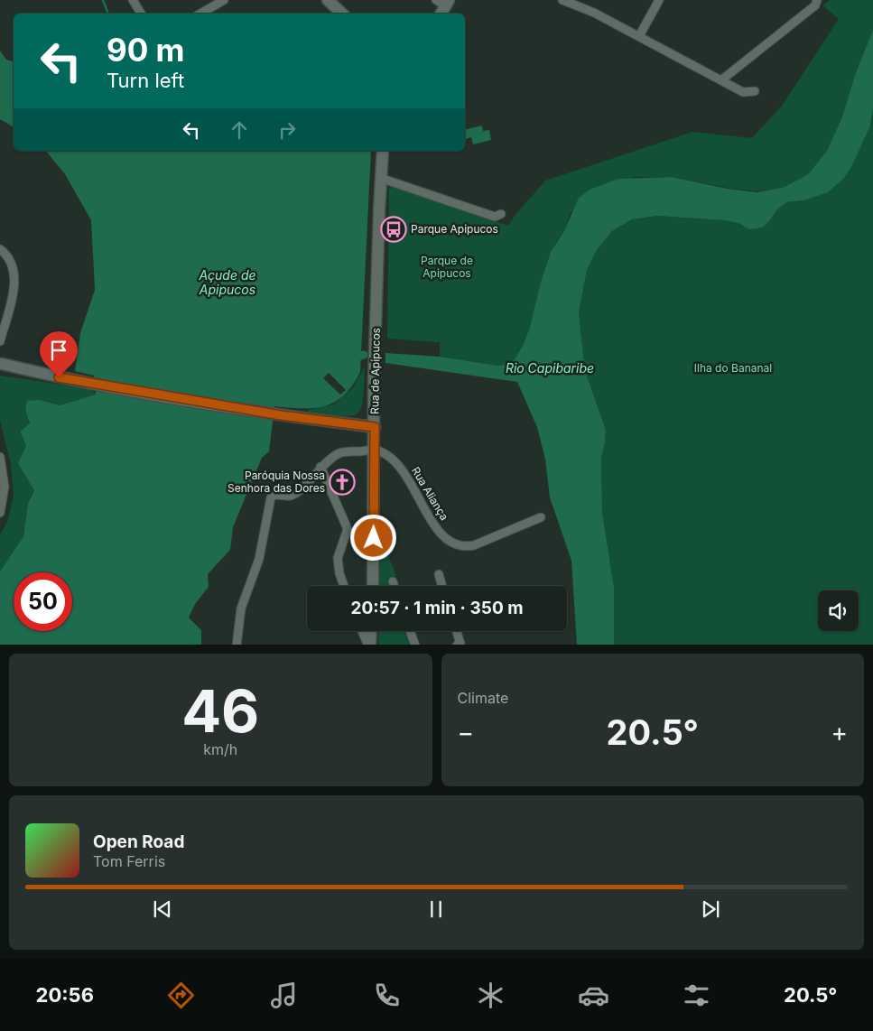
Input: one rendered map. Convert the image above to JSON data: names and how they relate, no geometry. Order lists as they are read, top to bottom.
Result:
{
  "streets": {
    "main road": ["Rua de Apipucos"],
    "street": ["Rua Aliança"]
  },
  "crossings": [
    ["Rua de Apipucos", "Rua Aliança"]
  ],
  "water": ["Açude de Apipucos", "Rio Capibaribe"],
  "parks": ["Parque de Apipucos", "Ilha do Bananal"],
  "places": {
    "bus stop": ["Parque Apipucos"],
    "church": ["Paróquia Nossa Senhora das Dores"]
  },
  "page": {
    "turn": ["90 m", "Turn left"],
    "limit": "50",
    "trip": "20:57 · 1 min · 350 m",
    "tile": [
      ["46", "km/h"],
      "Climate"
    ],
    "heat": ["−", "20.5°", "+"],
    "song": ["Open Road", "Tom Ferris"],
    "tabs": ["20:56", "20.5°"]
  }
}
